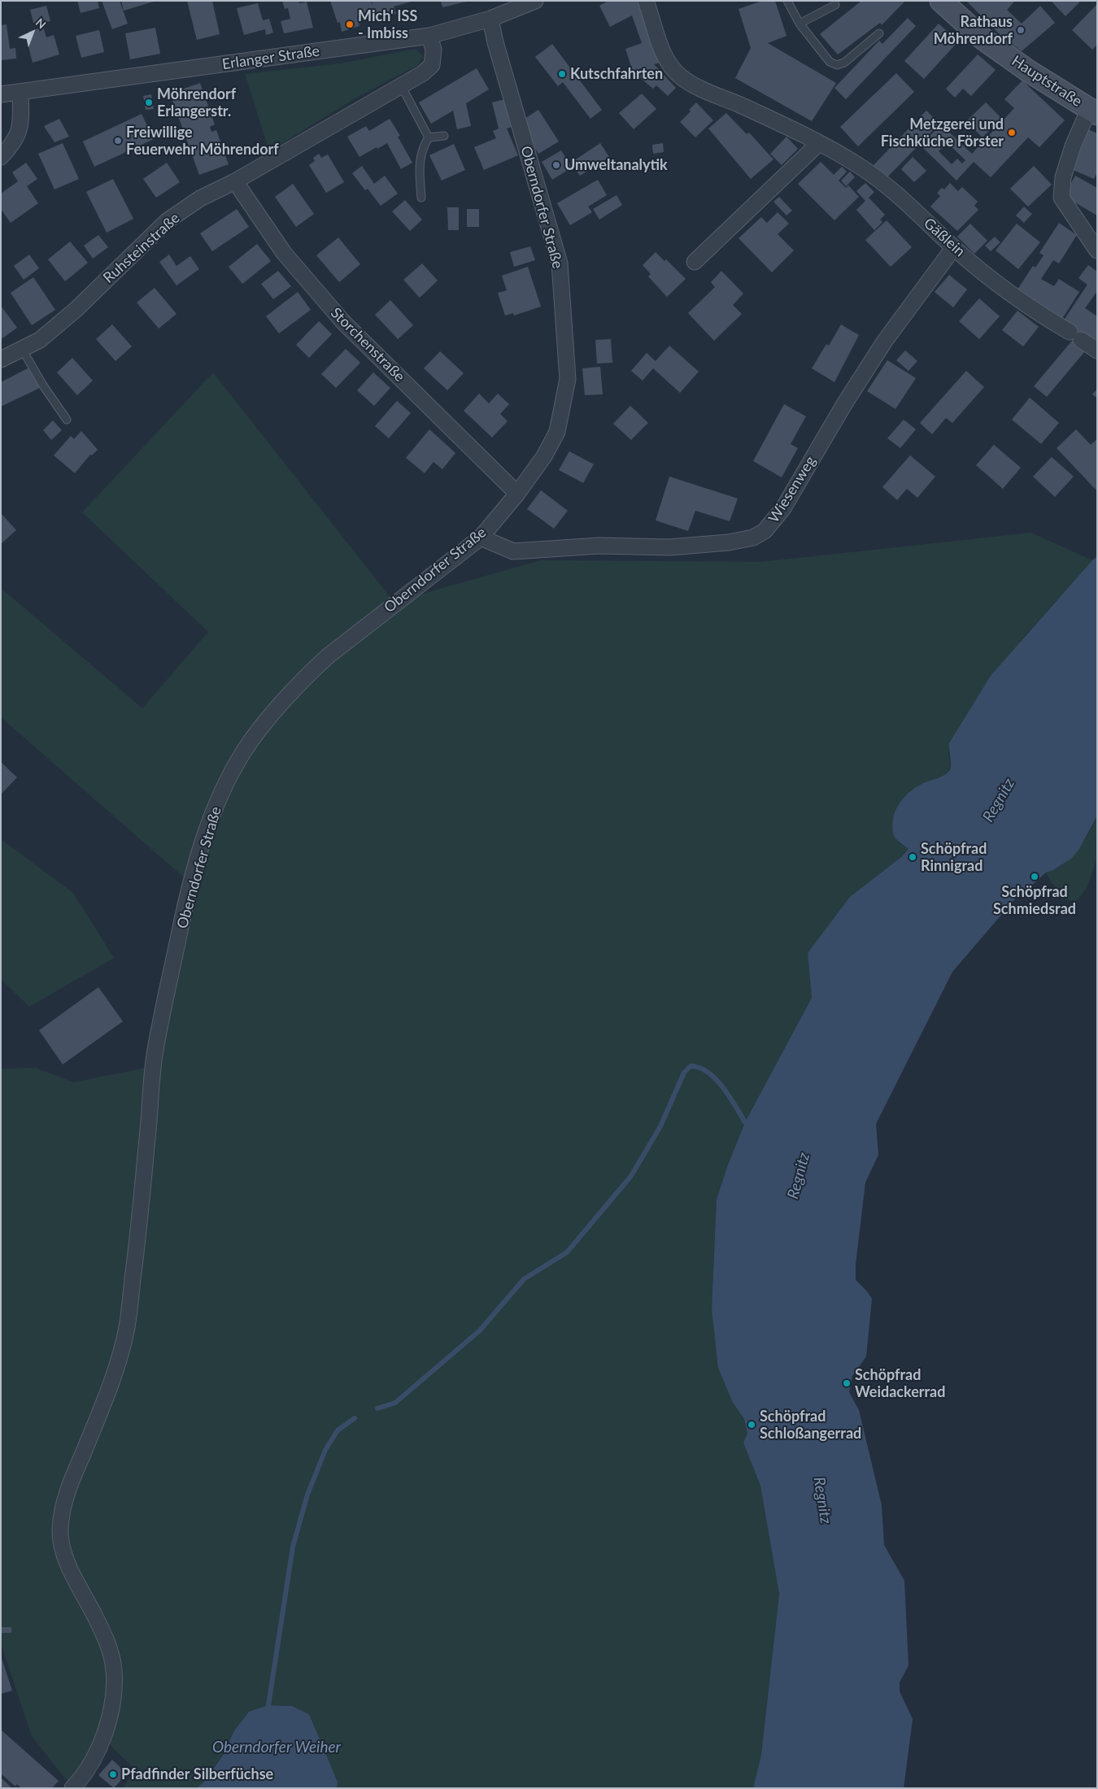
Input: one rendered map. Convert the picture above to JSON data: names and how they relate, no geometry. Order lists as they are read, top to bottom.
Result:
{
  "streets": {
    "street": [
      "Erlanger Straße",
      "Hauptstraße",
      "Oberndorfer Straße",
      "Gäßlein",
      "Ruhsteinstraße",
      "Storchenstraße",
      "Wiesenweg"
    ]
  },
  "crossings": [
    ["Erlanger Straße", "Oberndorfer Straße"],
    ["Erlanger Straße", "Ruhsteinstraße"],
    ["Oberndorfer Straße", "Storchenstraße"],
    ["Oberndorfer Straße", "Wiesenweg"],
    ["Gäßlein", "Wiesenweg"],
    ["Ruhsteinstraße", "Storchenstraße"]
  ],
  "water": ["Regnitz", "Oberndorfer Weiher"],
  "places": [
    "Mich' ISS - Imbiss",
    "Rathaus Möhrendorf",
    "Kutschfahrten",
    "Möhrendorf Erlangerstr.",
    "Metzgerei und Fischküche Förster",
    "Freiwillige Feuerwehr Möhrendorf",
    "Umweltanalytik",
    "Schöpfrad Rinnigrad",
    "Schöpfrad Schmiedsrad",
    "Schöpfrad Weidackerrad",
    "Schöpfrad Schloßangerrad",
    "Pfadfinder Silberfüchse"
  ],
  "north": "top right"
}
